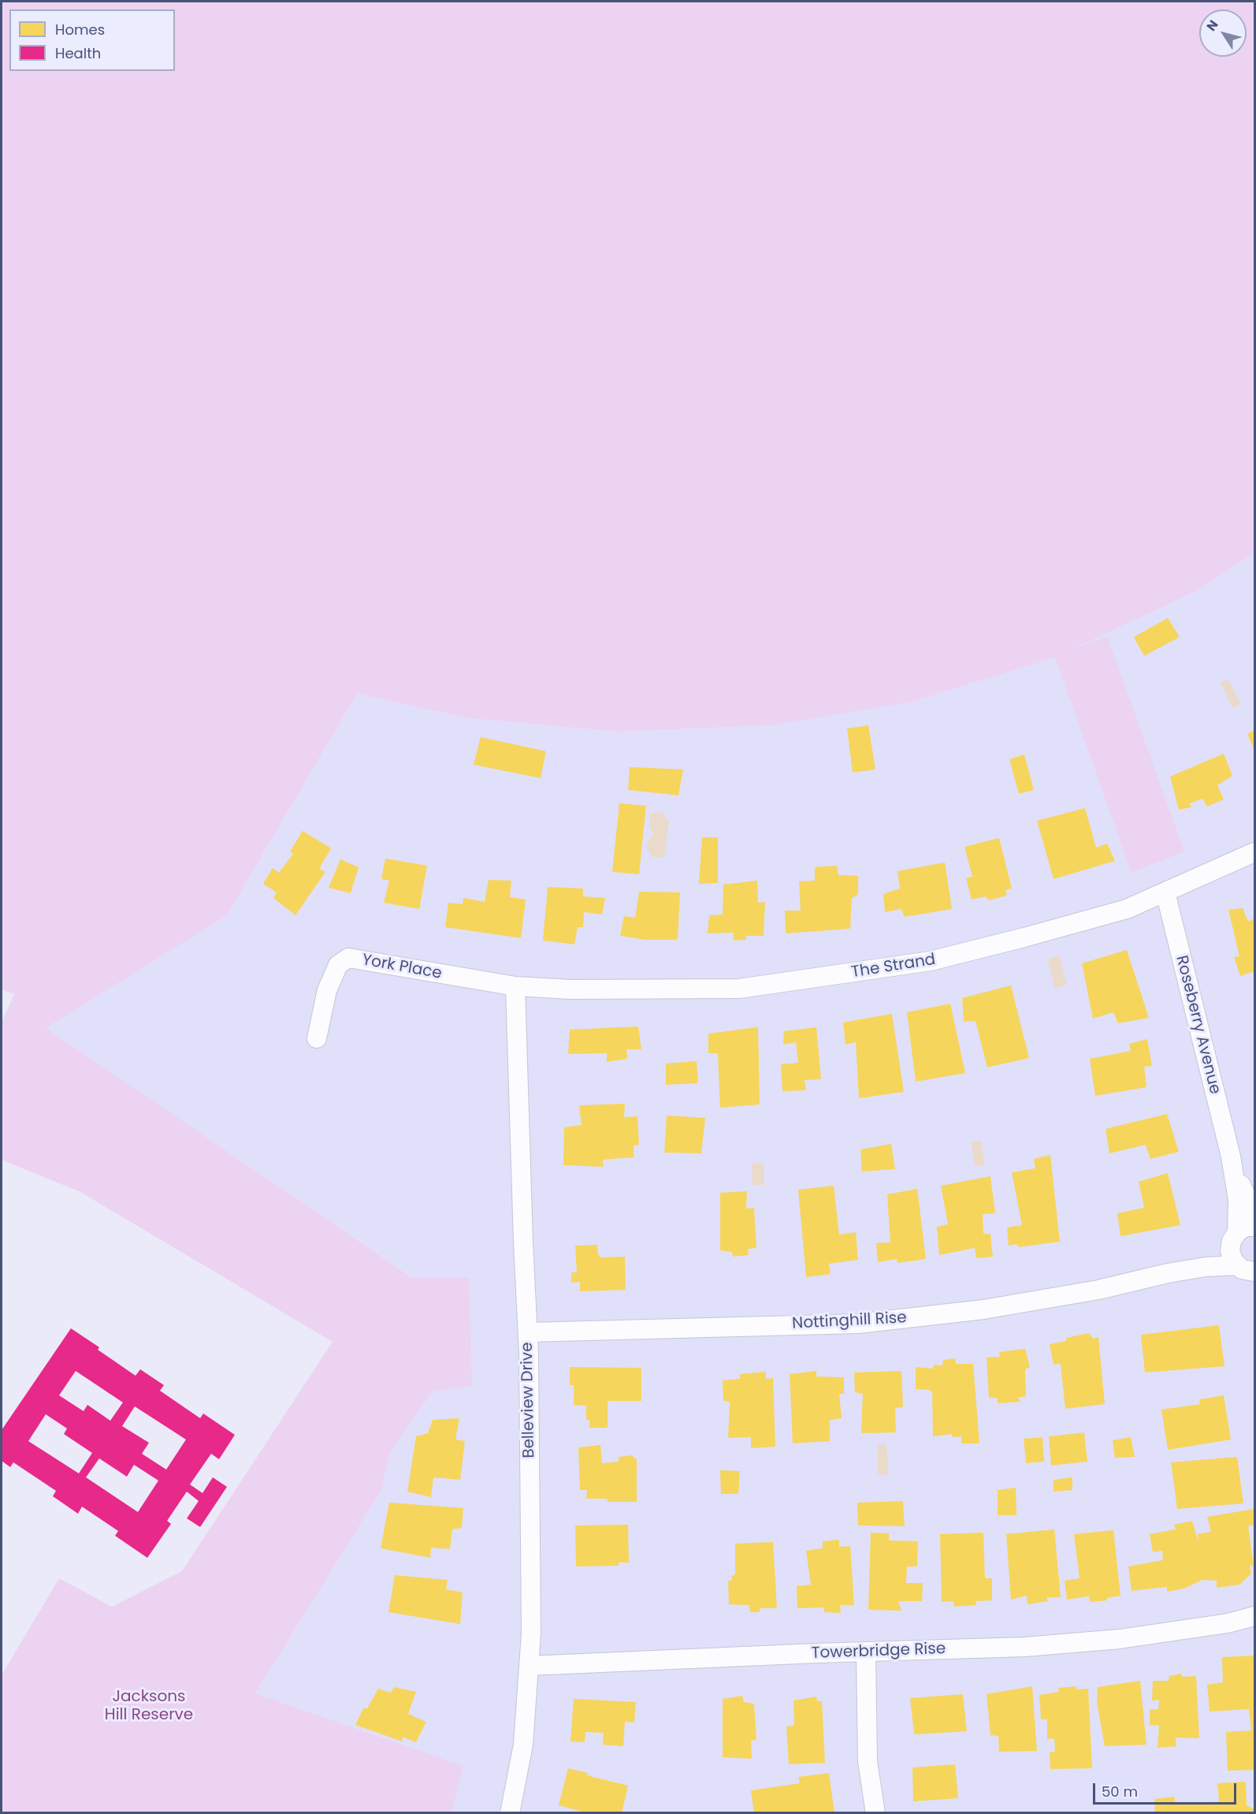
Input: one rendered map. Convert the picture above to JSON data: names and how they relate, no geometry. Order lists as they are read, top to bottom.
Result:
{
  "streets": {
    "street": [
      "The Strand",
      "York Place",
      "Roseberry Avenue",
      "Nottinghill Rise",
      "Belleview Drive",
      "Towerbridge Rise"
    ]
  },
  "crossings": [
    ["The Strand", "York Place"],
    ["The Strand", "Roseberry Avenue"],
    ["The Strand", "Belleview Drive"],
    ["York Place", "Belleview Drive"],
    ["Roseberry Avenue", "Nottinghill Rise"],
    ["Nottinghill Rise", "Belleview Drive"],
    ["Belleview Drive", "Towerbridge Rise"]
  ],
  "parks": ["Jacksons Hill Reserve"],
  "legend": ["Homes", "Health"],
  "scale_bar": "50 m",
  "north": "top left"
}
